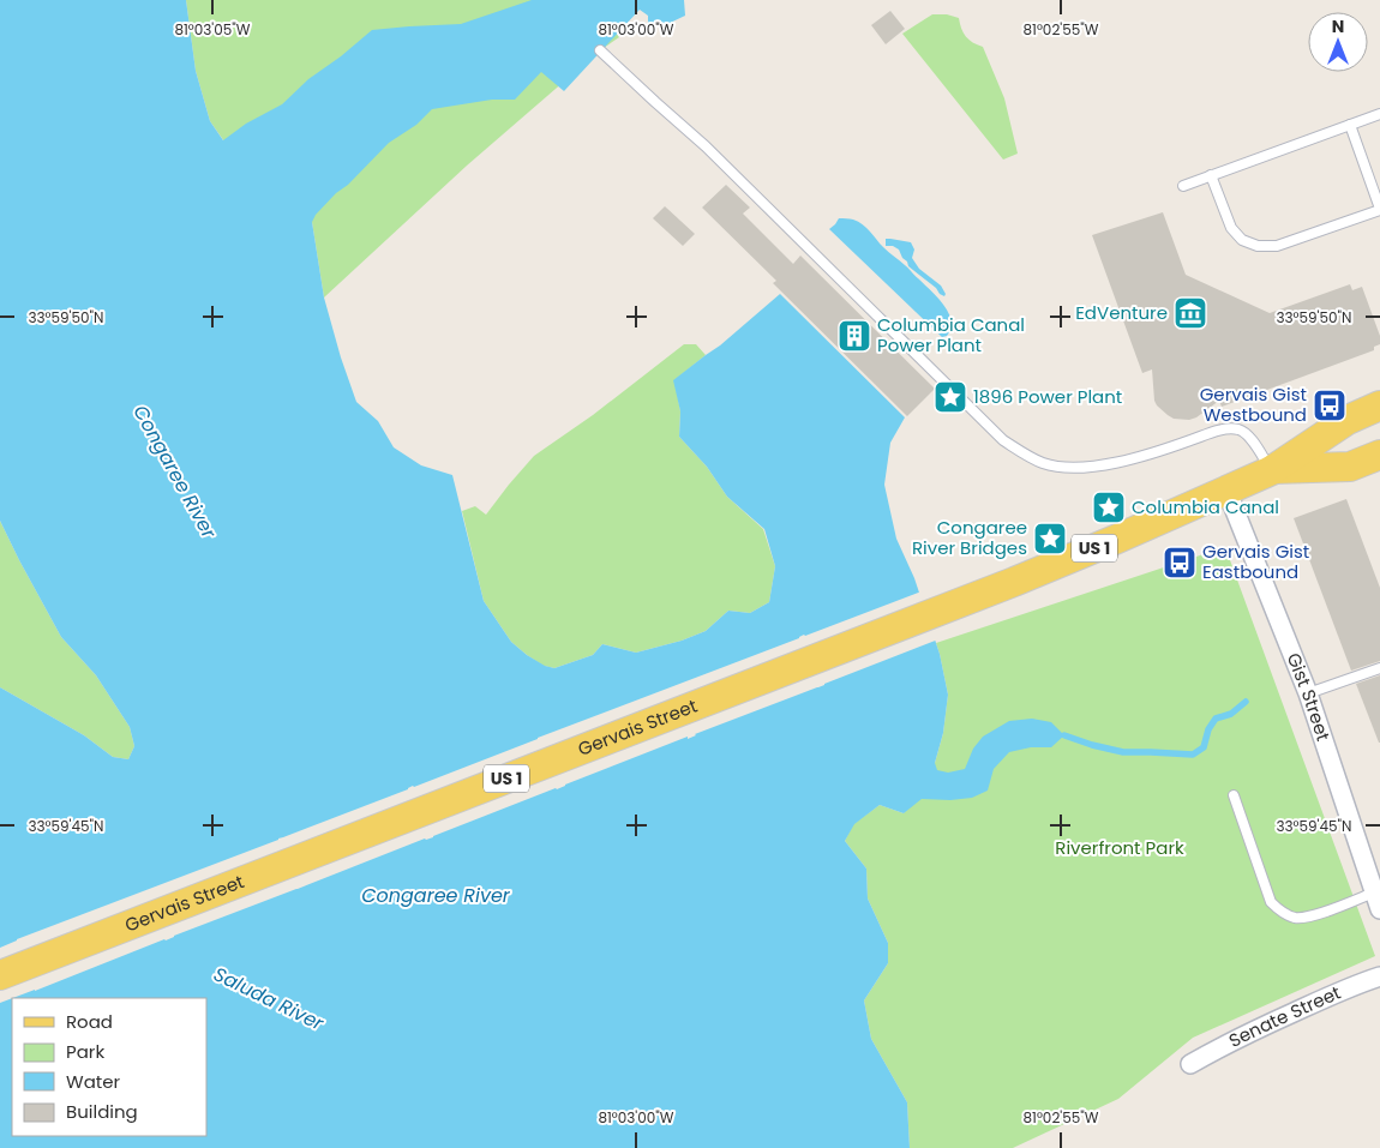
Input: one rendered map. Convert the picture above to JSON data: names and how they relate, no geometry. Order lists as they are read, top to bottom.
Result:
{
  "streets": {
    "main road": ["US 1", "Gervais Street"],
    "street": ["Gist Street", "Senate Street"]
  },
  "crossings": [
    ["Gist Street", "Gervais Street"]
  ],
  "water": ["Congaree River", "Saluda River"],
  "parks": ["Riverfront Park"],
  "places": {
    "museum": ["EdVenture"],
    "building": ["Columbia Canal Power Plant"],
    "place": ["1896 Power Plant", "Columbia Canal", "Congaree River Bridges"],
    "bus stop": ["Gervais Gist Westbound", "Gervais Gist Eastbound"]
  },
  "legend": [
    "Road",
    "Park",
    "Water",
    "Building"
  ],
  "north": "top",
  "coordinates": [
    "81°03'05\"W",
    "81°03'00\"W",
    "81°02'55\"W",
    "33°59'50\"N",
    "33°59'45\"N"
  ]
}
